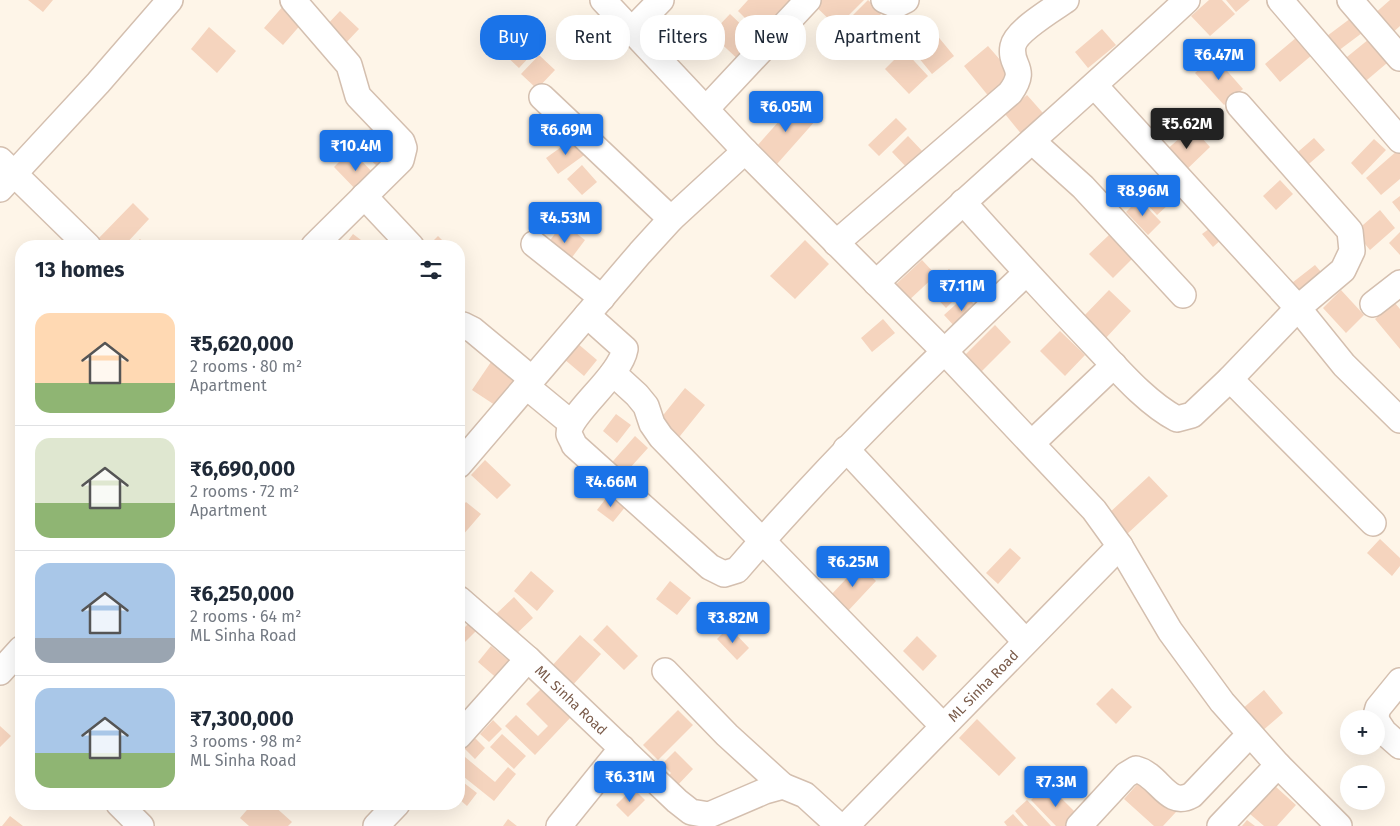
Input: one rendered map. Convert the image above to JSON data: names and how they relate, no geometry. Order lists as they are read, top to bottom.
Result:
{
  "streets": {
    "street": ["ML Sinha Road"]
  },
  "page": {
    "chip": [
      "Buy",
      "Rent",
      "Filters",
      "New",
      "Apartment"
    ],
    "price": [
      "₹6.47M",
      "₹6.05M",
      "₹5.62M",
      "₹6.69M",
      "₹10.4M",
      "₹8.96M",
      "₹4.53M",
      "₹7.11M",
      "₹4.66M",
      "₹6.25M",
      "₹3.82M",
      "₹6.31M",
      "₹7.3M"
    ],
    "heading": "13 homes",
    "list": [
      {
        "name": "₹5,620,000",
        "note": "2 rooms · 80 m² · Apartment"
      },
      {
        "name": "₹6,690,000",
        "note": "2 rooms · 72 m² · Apartment"
      },
      {
        "name": "₹6,250,000",
        "note": "2 rooms · 64 m² · ML Sinha Road"
      },
      {
        "name": "₹7,300,000",
        "note": "3 rooms · 98 m² · ML Sinha Road"
      }
    ],
    "map_buttons": ["+", "−"]
  }
}
